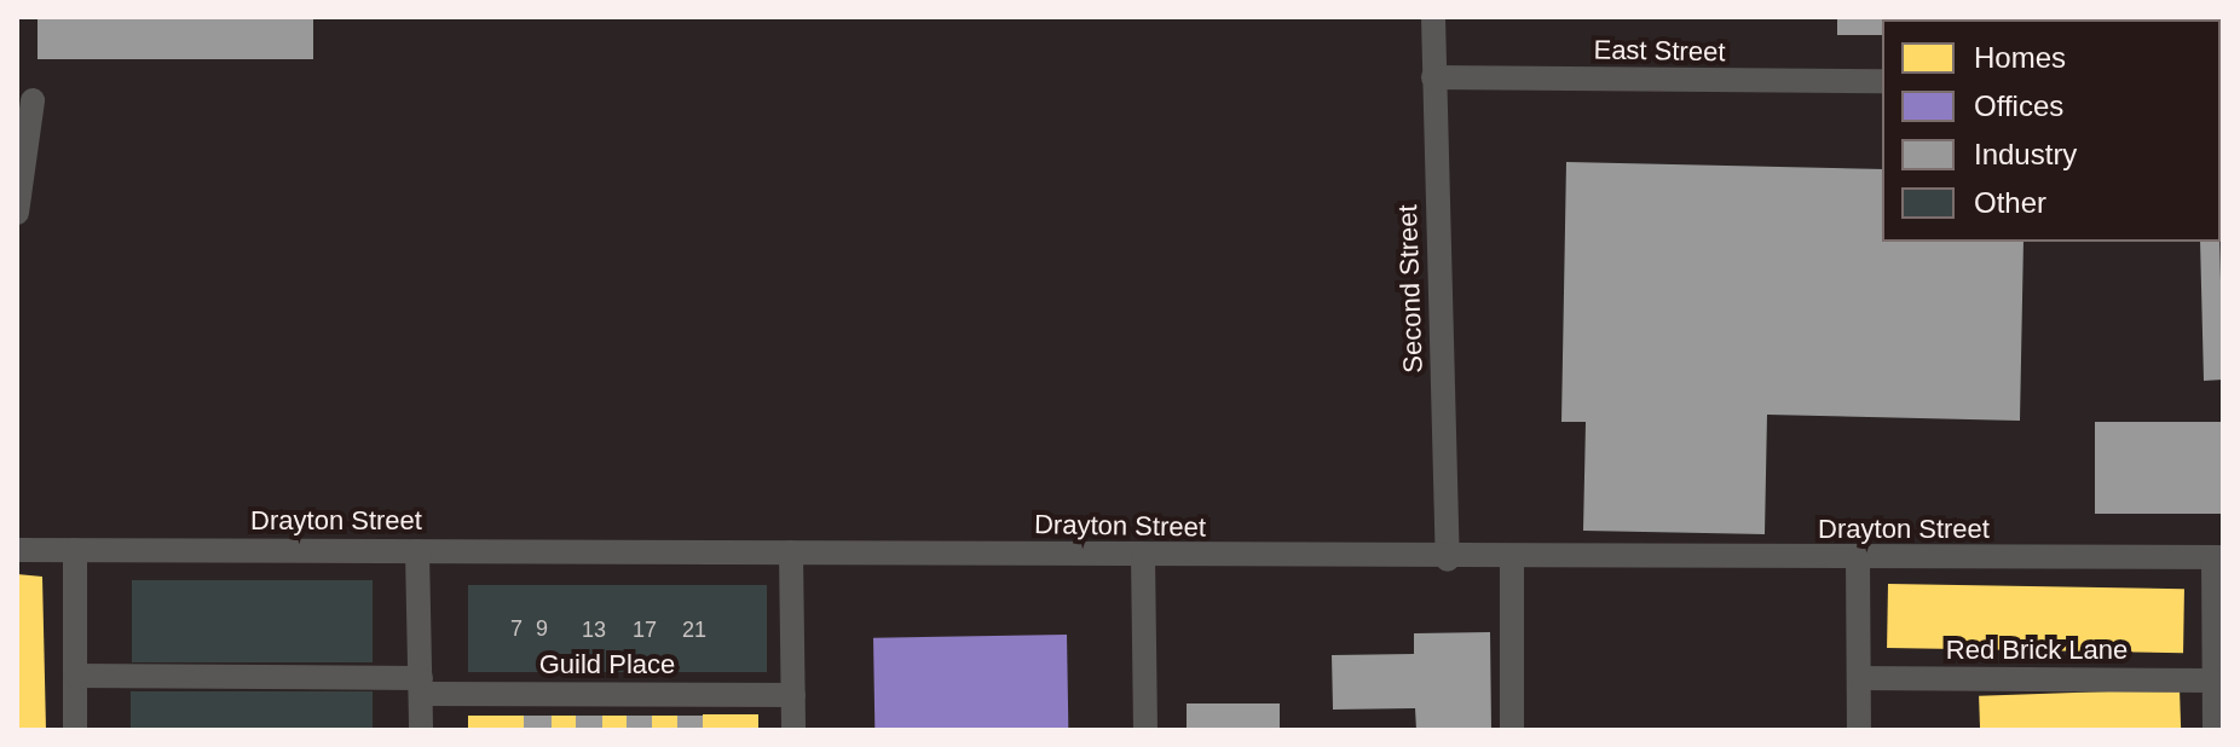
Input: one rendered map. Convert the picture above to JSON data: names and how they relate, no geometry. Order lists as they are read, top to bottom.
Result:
{
  "streets": {
    "street": [
      "East Street",
      "Second Street",
      "Drayton Street",
      "Red Brick Lane",
      "Guild Place"
    ]
  },
  "crossings": [
    ["East Street", "Second Street"],
    ["Second Street", "Drayton Street"]
  ],
  "house_numbers": [
    "7",
    "9",
    "13",
    "17",
    "21"
  ],
  "legend": [
    "Homes",
    "Offices",
    "Industry",
    "Other"
  ]
}
